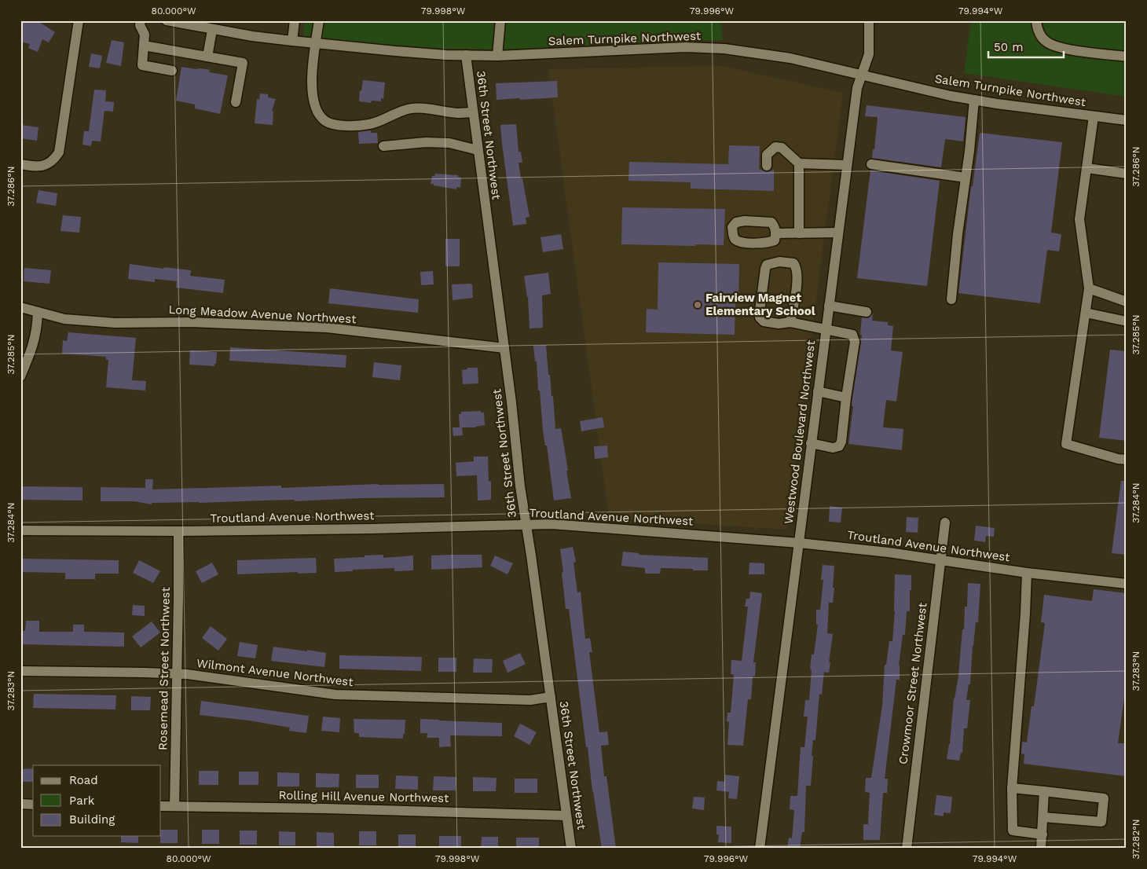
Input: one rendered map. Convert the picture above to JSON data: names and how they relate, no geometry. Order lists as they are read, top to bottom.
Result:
{
  "streets": {
    "street": [
      "Salem Turnpike Northwest",
      "36th Street Northwest",
      "Long Meadow Avenue Northwest",
      "Westwood Boulevard Northwest",
      "Troutland Avenue Northwest",
      "Rosemead Street Northwest",
      "Wilmont Avenue Northwest",
      "Crowmoor Street Northwest",
      "Rolling Hill Avenue Northwest"
    ]
  },
  "crossings": [
    ["Salem Turnpike Northwest", "36th Street Northwest"],
    ["Salem Turnpike Northwest", "Westwood Boulevard Northwest"],
    ["36th Street Northwest", "Long Meadow Avenue Northwest"],
    ["36th Street Northwest", "Troutland Avenue Northwest"],
    ["36th Street Northwest", "Wilmont Avenue Northwest"],
    ["36th Street Northwest", "Rolling Hill Avenue Northwest"],
    ["Westwood Boulevard Northwest", "Troutland Avenue Northwest"],
    ["Troutland Avenue Northwest", "Rosemead Street Northwest"],
    ["Troutland Avenue Northwest", "Crowmoor Street Northwest"],
    ["Rosemead Street Northwest", "Wilmont Avenue Northwest"],
    ["Rosemead Street Northwest", "Rolling Hill Avenue Northwest"]
  ],
  "places": ["Fairview Magnet Elementary School"],
  "legend": ["Road", "Park", "Building"],
  "scale_bar": "50 m",
  "coordinates": [
    "80.000°W",
    "79.998°W",
    "79.996°W",
    "79.994°W",
    "37.286°N",
    "37.285°N",
    "37.284°N",
    "37.283°N",
    "37.282°N"
  ]
}
